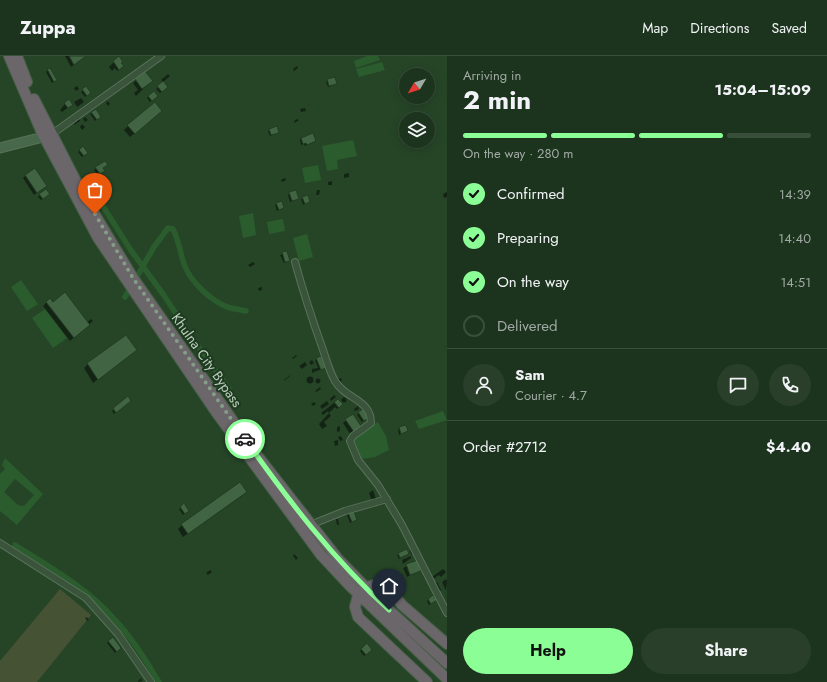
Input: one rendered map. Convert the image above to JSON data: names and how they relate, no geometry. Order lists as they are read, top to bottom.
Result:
{
  "streets": {
    "highway": ["Khulna City Bypass"]
  },
  "north": "bottom left",
  "page": {
    "header": "Zuppa",
    "nav": ["Map", "Directions", "Saved"],
    "heading": ["2 min", "Arriving in", "15:04–15:09"],
    "panel": [
      "Sam",
      "Courier · 4.7",
      "Order #2712",
      "$4.40"
    ],
    "bar": "On the way · 280 m",
    "list": [
      ["Confirmed", "14:39"],
      ["Preparing", "14:40"],
      ["On the way", "14:51"],
      "Delivered"
    ],
    "buttons": ["Help", "Share"]
  }
}
